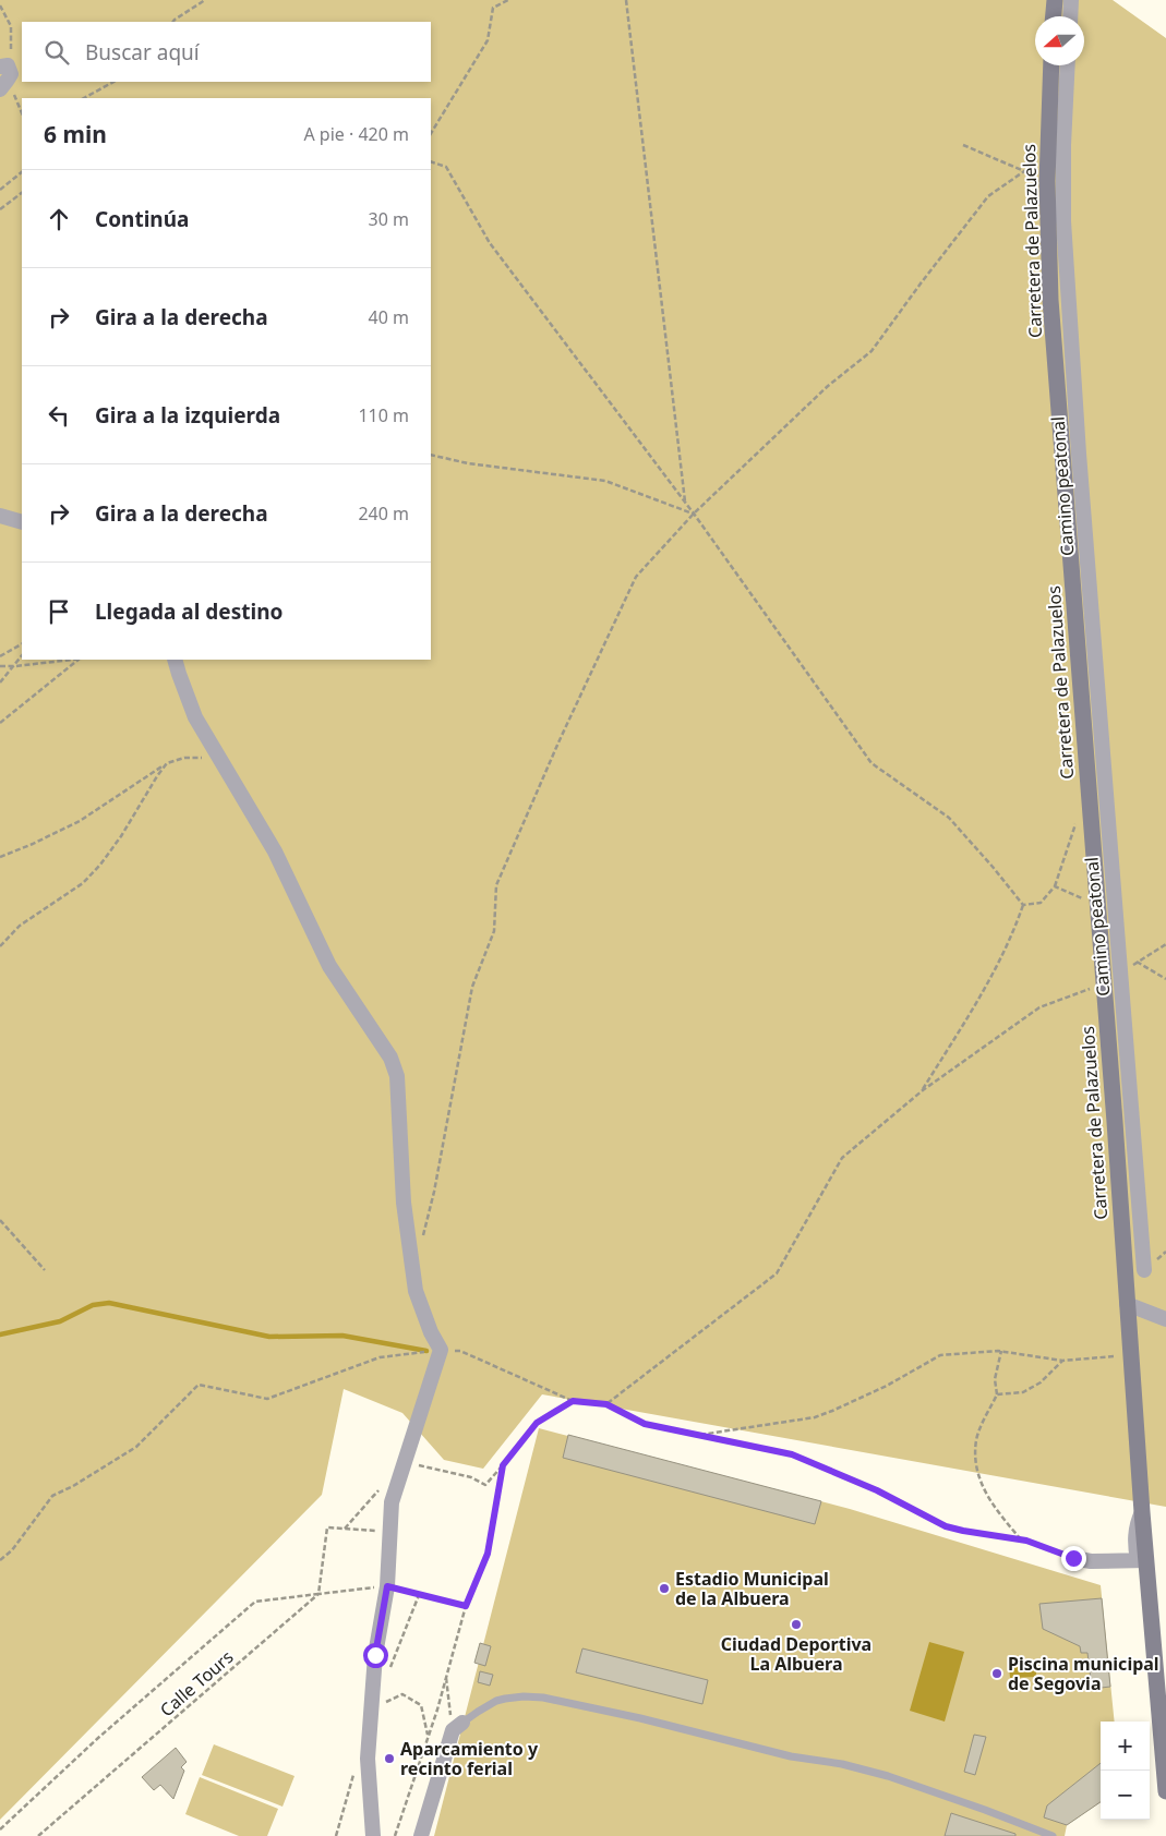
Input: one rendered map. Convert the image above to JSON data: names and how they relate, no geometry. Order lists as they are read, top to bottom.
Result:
{
  "streets": {
    "street": ["Carretera de Palazuelos", "Camino peatonal"],
    "path": ["Calle Tours"]
  },
  "places": [
    "Estadio Municipal de la Albuera",
    "Ciudad Deportiva La Albuera",
    "Piscina municipal de Segovia",
    "Aparcamiento y recinto ferial"
  ],
  "north": "left",
  "page": {
    "search": "Buscar aquí",
    "heading": ["6 min", "A pie · 420 m"],
    "list": [
      ["Continúa", "30 m"],
      ["Gira a la derecha", "40 m"],
      ["Gira a la izquierda", "110 m"],
      ["Gira a la derecha", "240 m"],
      "Llegada al destino"
    ],
    "map_buttons": ["+", "−"]
  }
}
